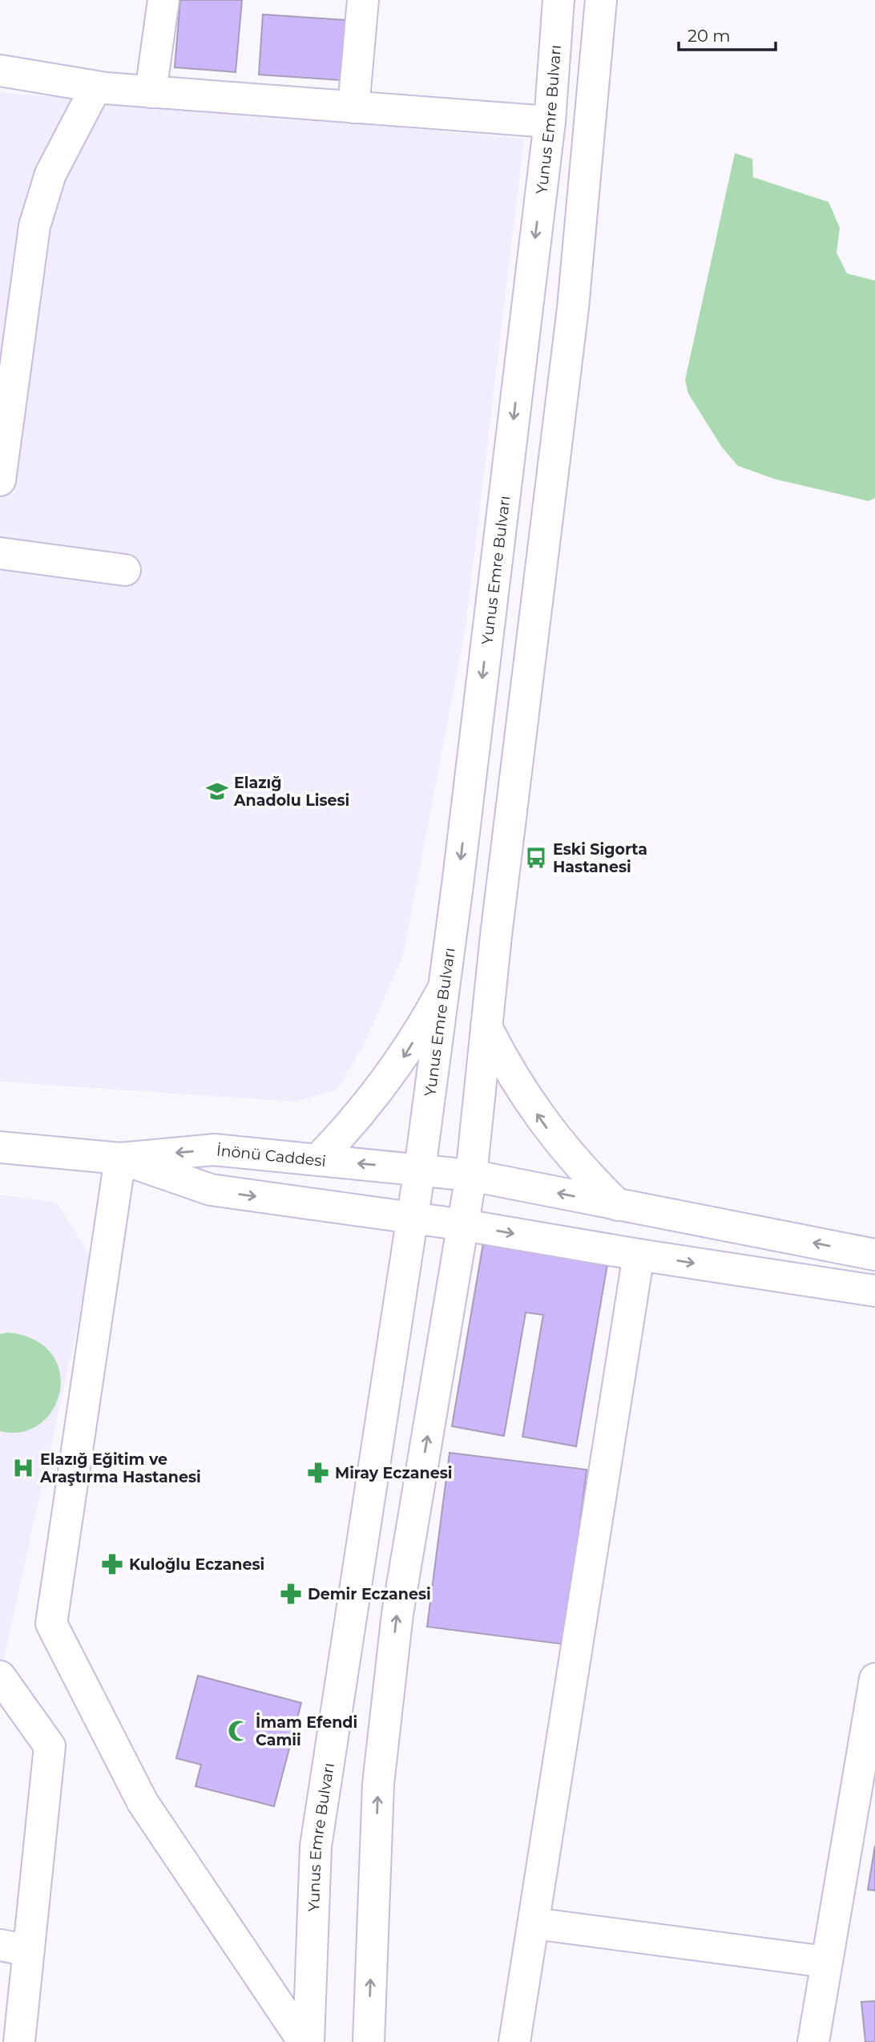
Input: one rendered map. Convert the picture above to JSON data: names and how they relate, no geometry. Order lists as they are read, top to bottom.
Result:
{
  "streets": {
    "main road": ["Yunus Emre Bulvarı", "İnönü Caddesi"]
  },
  "crossings": [
    ["Yunus Emre Bulvarı", "İnönü Caddesi"]
  ],
  "places": {
    "school or university": ["Elazığ Anadolu Lisesi"],
    "bus stop": ["Eski Sigorta Hastanesi"],
    "hospital": ["Elazığ Eğitim ve Araştırma Hastanesi"],
    "pharmacy": ["Miray Eczanesi", "Kuloğlu Eczanesi", "Demir Eczanesi"],
    "mosque": ["İmam Efendi Camii"]
  },
  "scale_bar": "20 m"
}
